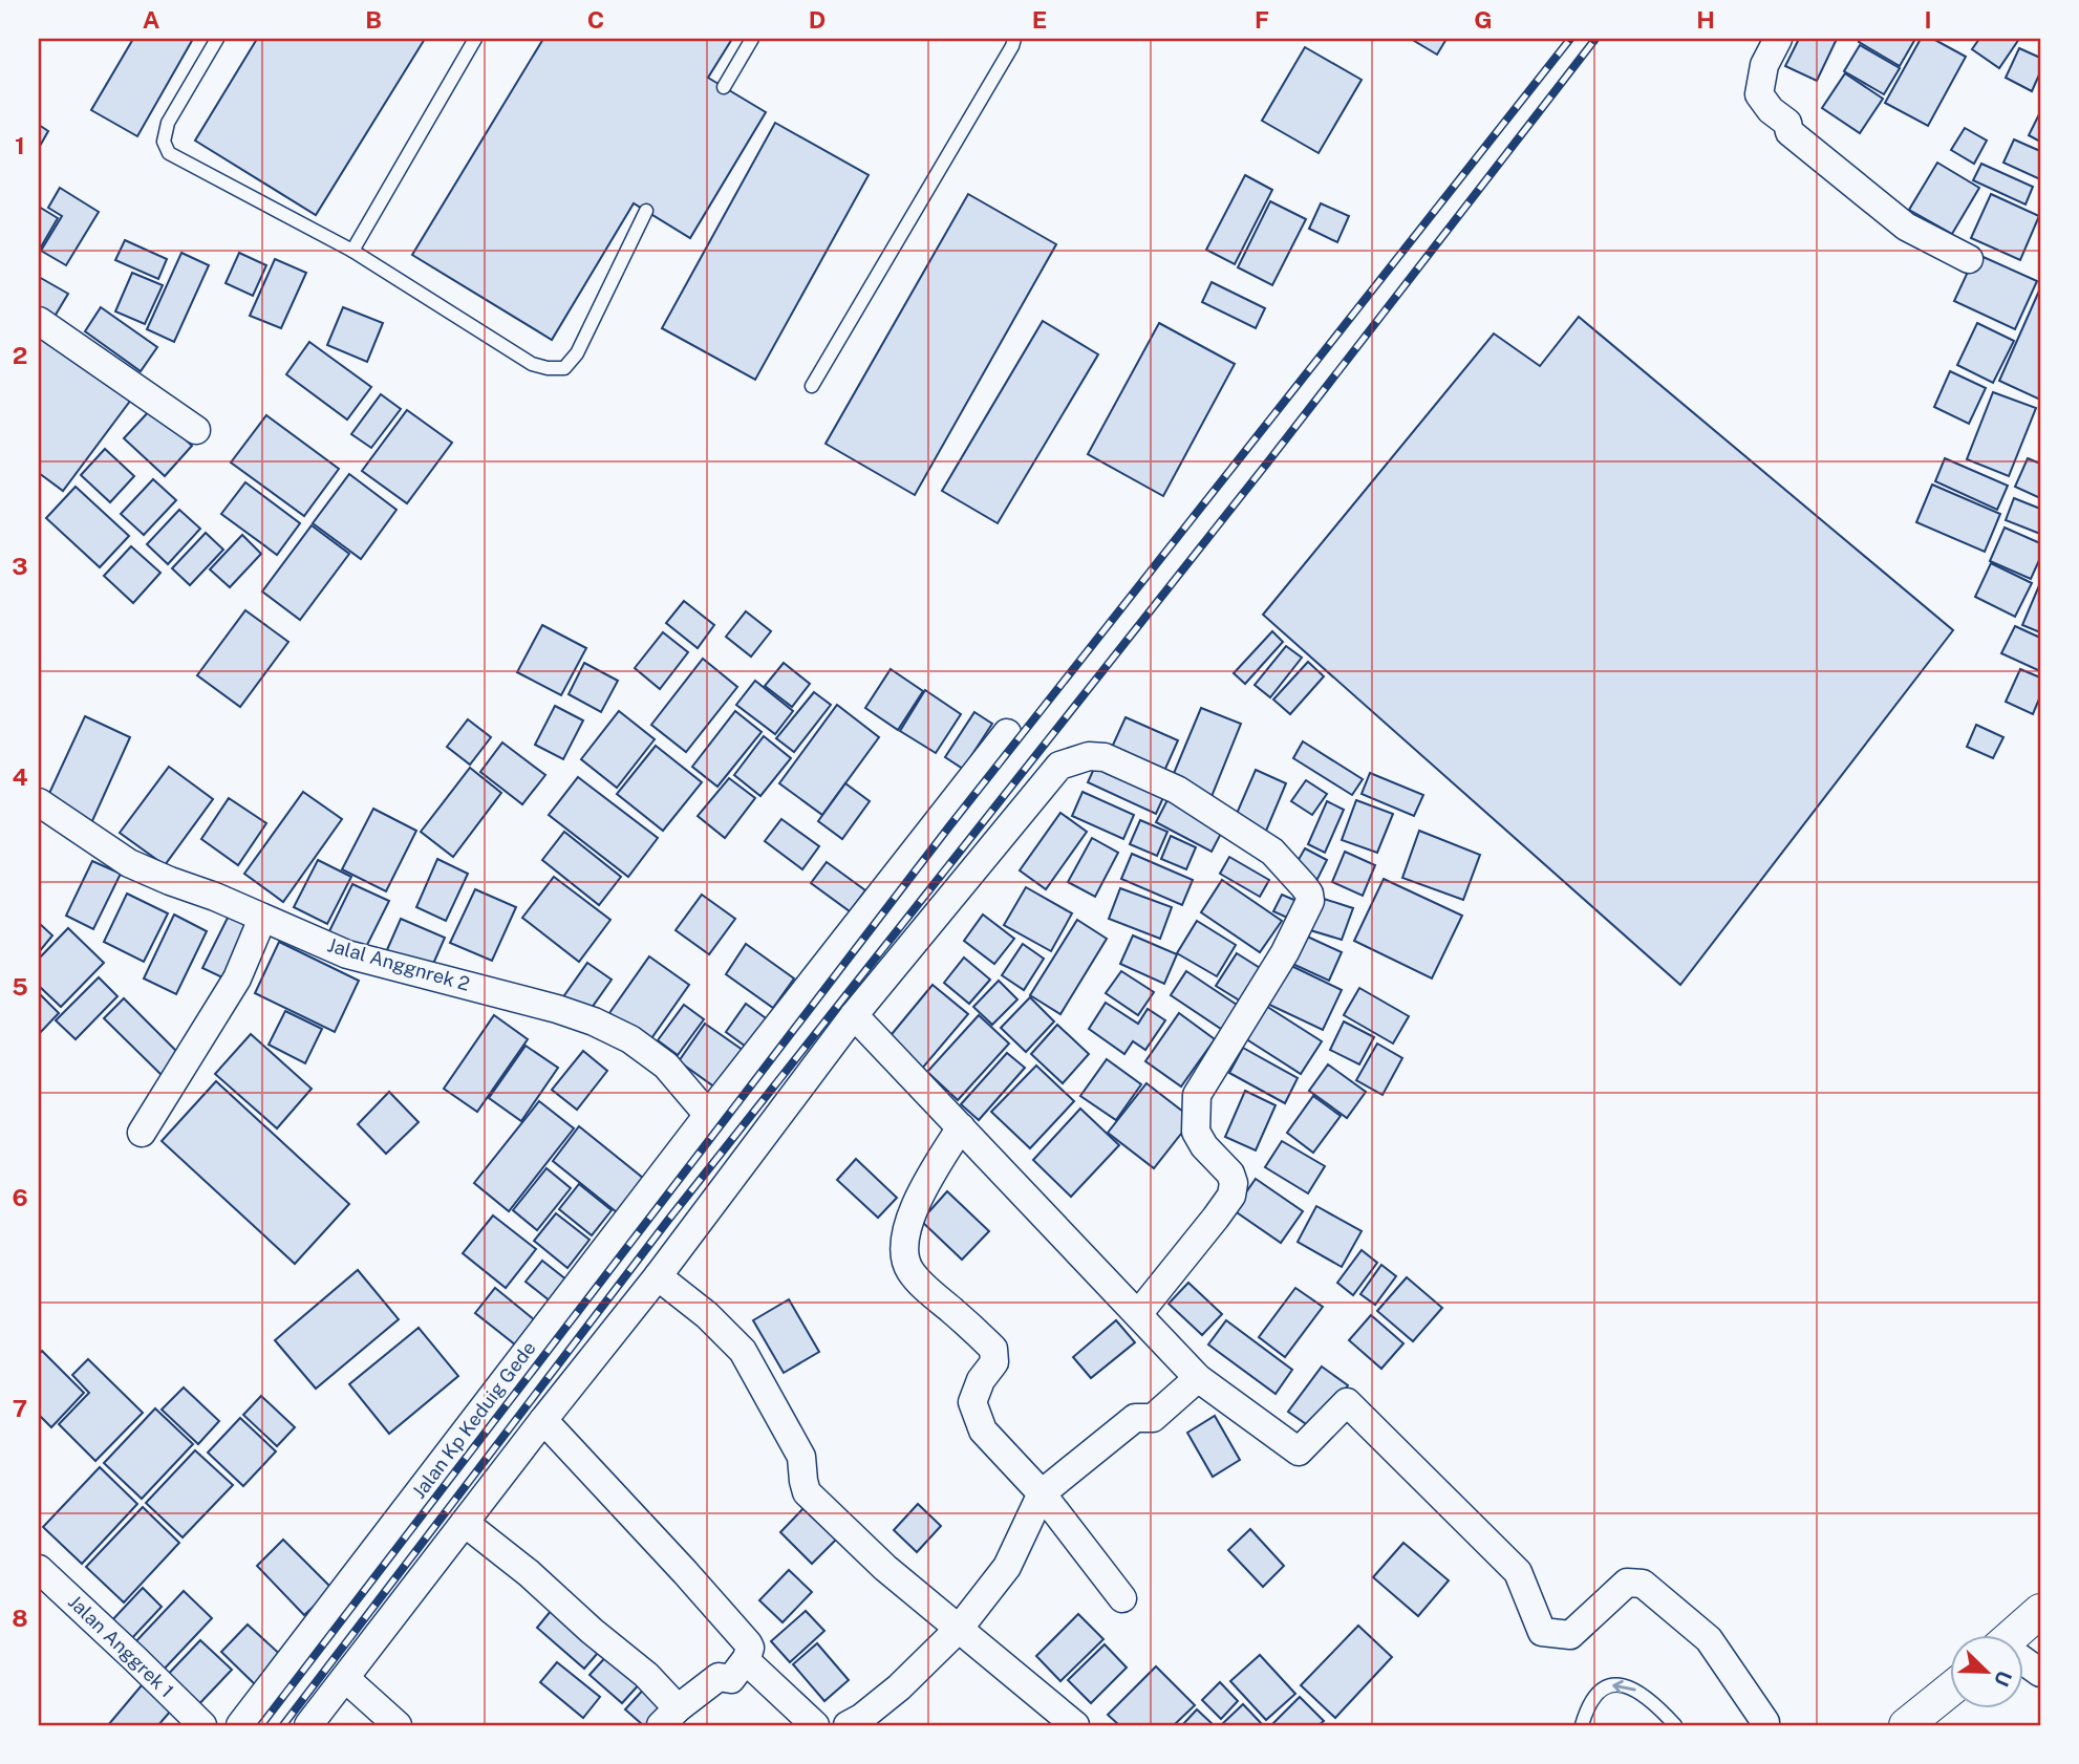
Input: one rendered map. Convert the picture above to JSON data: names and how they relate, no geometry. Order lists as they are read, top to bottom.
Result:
{
  "streets": {
    "street": ["Jalal Anggnrek 2", "Jalan Kp Keduig Gede", "Jalan Anggrek 1"]
  },
  "crossings": [
    ["Jalal Anggnrek 2", "Jalan Kp Keduig Gede"]
  ],
  "north": "bottom right",
  "grid": {
    "columns": [
      "A",
      "B",
      "C",
      "D",
      "E",
      "F",
      "G",
      "H",
      "I"
    ],
    "rows": [
      "1",
      "2",
      "3",
      "4",
      "5",
      "6",
      "7",
      "8"
    ]
  }
}
